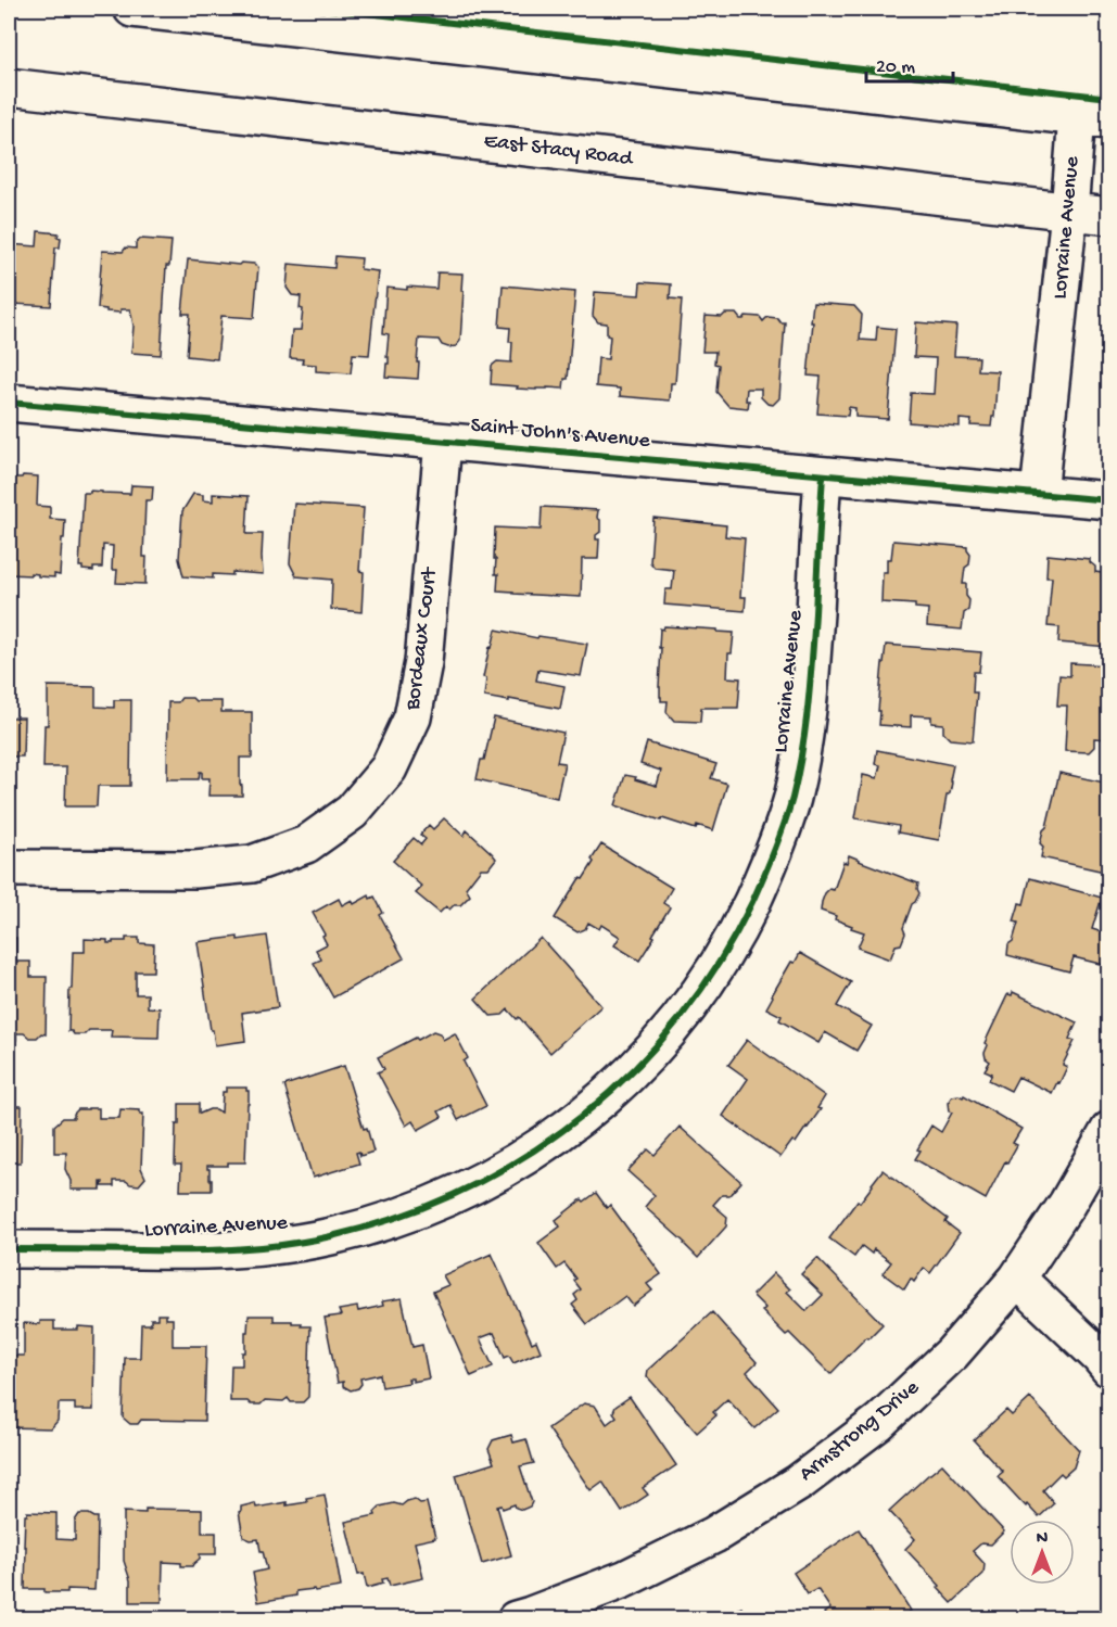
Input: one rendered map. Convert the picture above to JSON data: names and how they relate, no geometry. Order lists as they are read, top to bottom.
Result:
{
  "streets": {
    "street": [
      "East Stacy Road",
      "Lorraine Avenue",
      "Saint John's Avenue",
      "Bordeaux Court",
      "Armstrong Drive"
    ]
  },
  "crossings": [
    ["East Stacy Road", "Lorraine Avenue"],
    ["Lorraine Avenue", "Saint John's Avenue"],
    ["Saint John's Avenue", "Bordeaux Court"]
  ],
  "scale_bar": "20 m",
  "north": "top"
}
